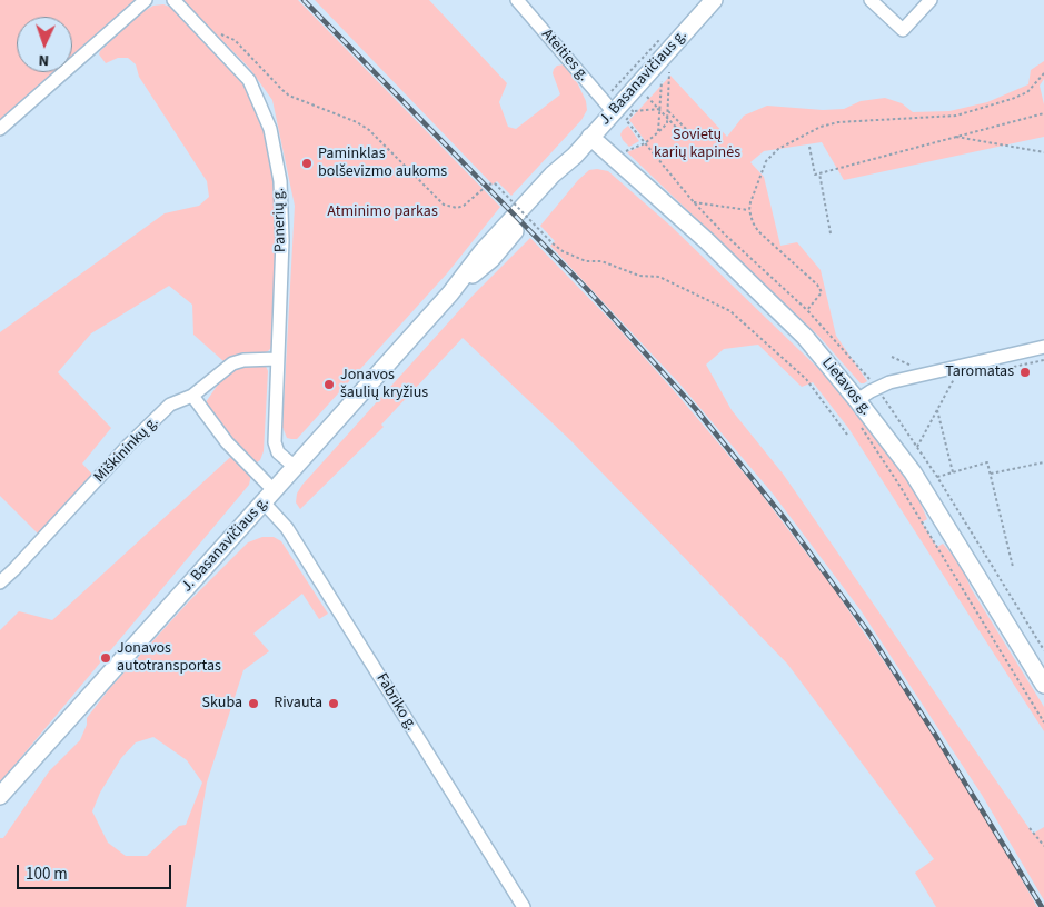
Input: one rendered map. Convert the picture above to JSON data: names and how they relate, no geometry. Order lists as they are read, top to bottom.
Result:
{
  "streets": {
    "main road": ["J. Basanavičiaus g.", "Lietavos g."],
    "street": [
      "Ateities g.",
      "Panerių g.",
      "Miškininkų g.",
      "Fabriko g."
    ]
  },
  "crossings": [
    ["Ateities g.", "J. Basanavičiaus g."],
    ["J. Basanavičiaus g.", "Panerių g."],
    ["J. Basanavičiaus g.", "Lietavos g."],
    ["J. Basanavičiaus g.", "Fabriko g."],
    ["Panerių g.", "Miškininkų g."],
    ["Miškininkų g.", "Fabriko g."]
  ],
  "parks": ["Sovietų karių kapinės", "Atminimo parkas"],
  "places": [
    "Paminklas bolševizmo aukoms",
    "Taromatas",
    "Jonavos šaulių kryžius",
    "Jonavos autotransportas",
    "Skuba",
    "Rivauta"
  ],
  "scale_bar": "100 m",
  "north": "bottom"
}
